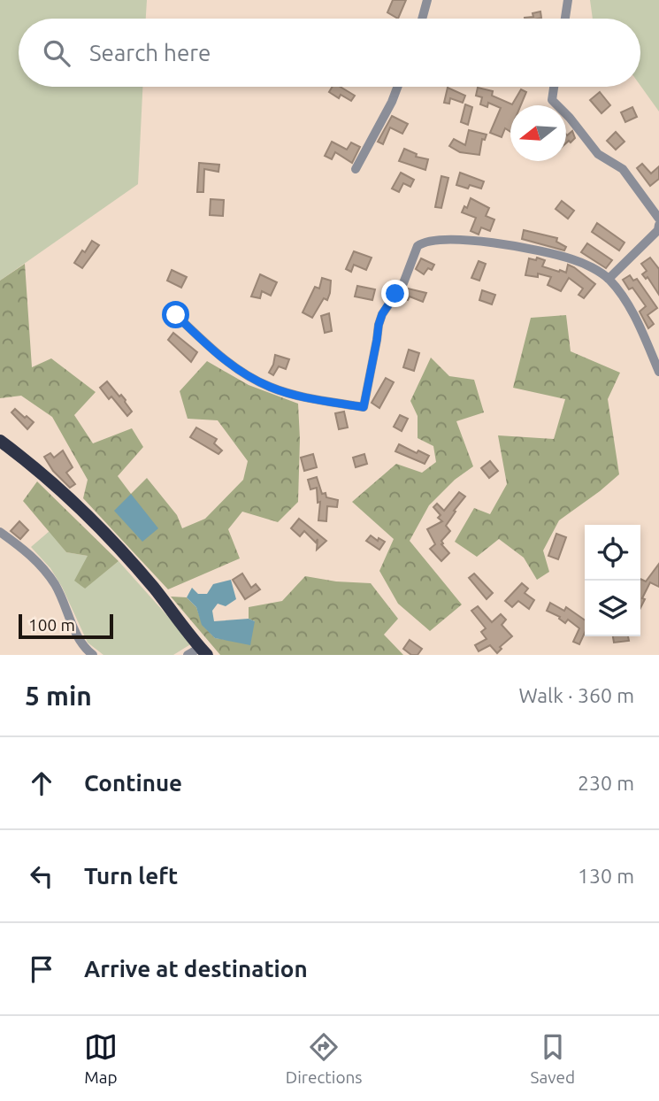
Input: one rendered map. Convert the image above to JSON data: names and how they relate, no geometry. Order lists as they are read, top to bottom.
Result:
{
  "scale_bar": "100 m",
  "north": "left",
  "page": {
    "search": "Search here",
    "scale": "100 m",
    "heading": ["5 min", "Walk · 360 m"],
    "list": [
      ["Continue", "230 m"],
      ["Turn left", "130 m"],
      "Arrive at destination"
    ],
    "nav": ["Map", "Directions", "Saved"]
  }
}
